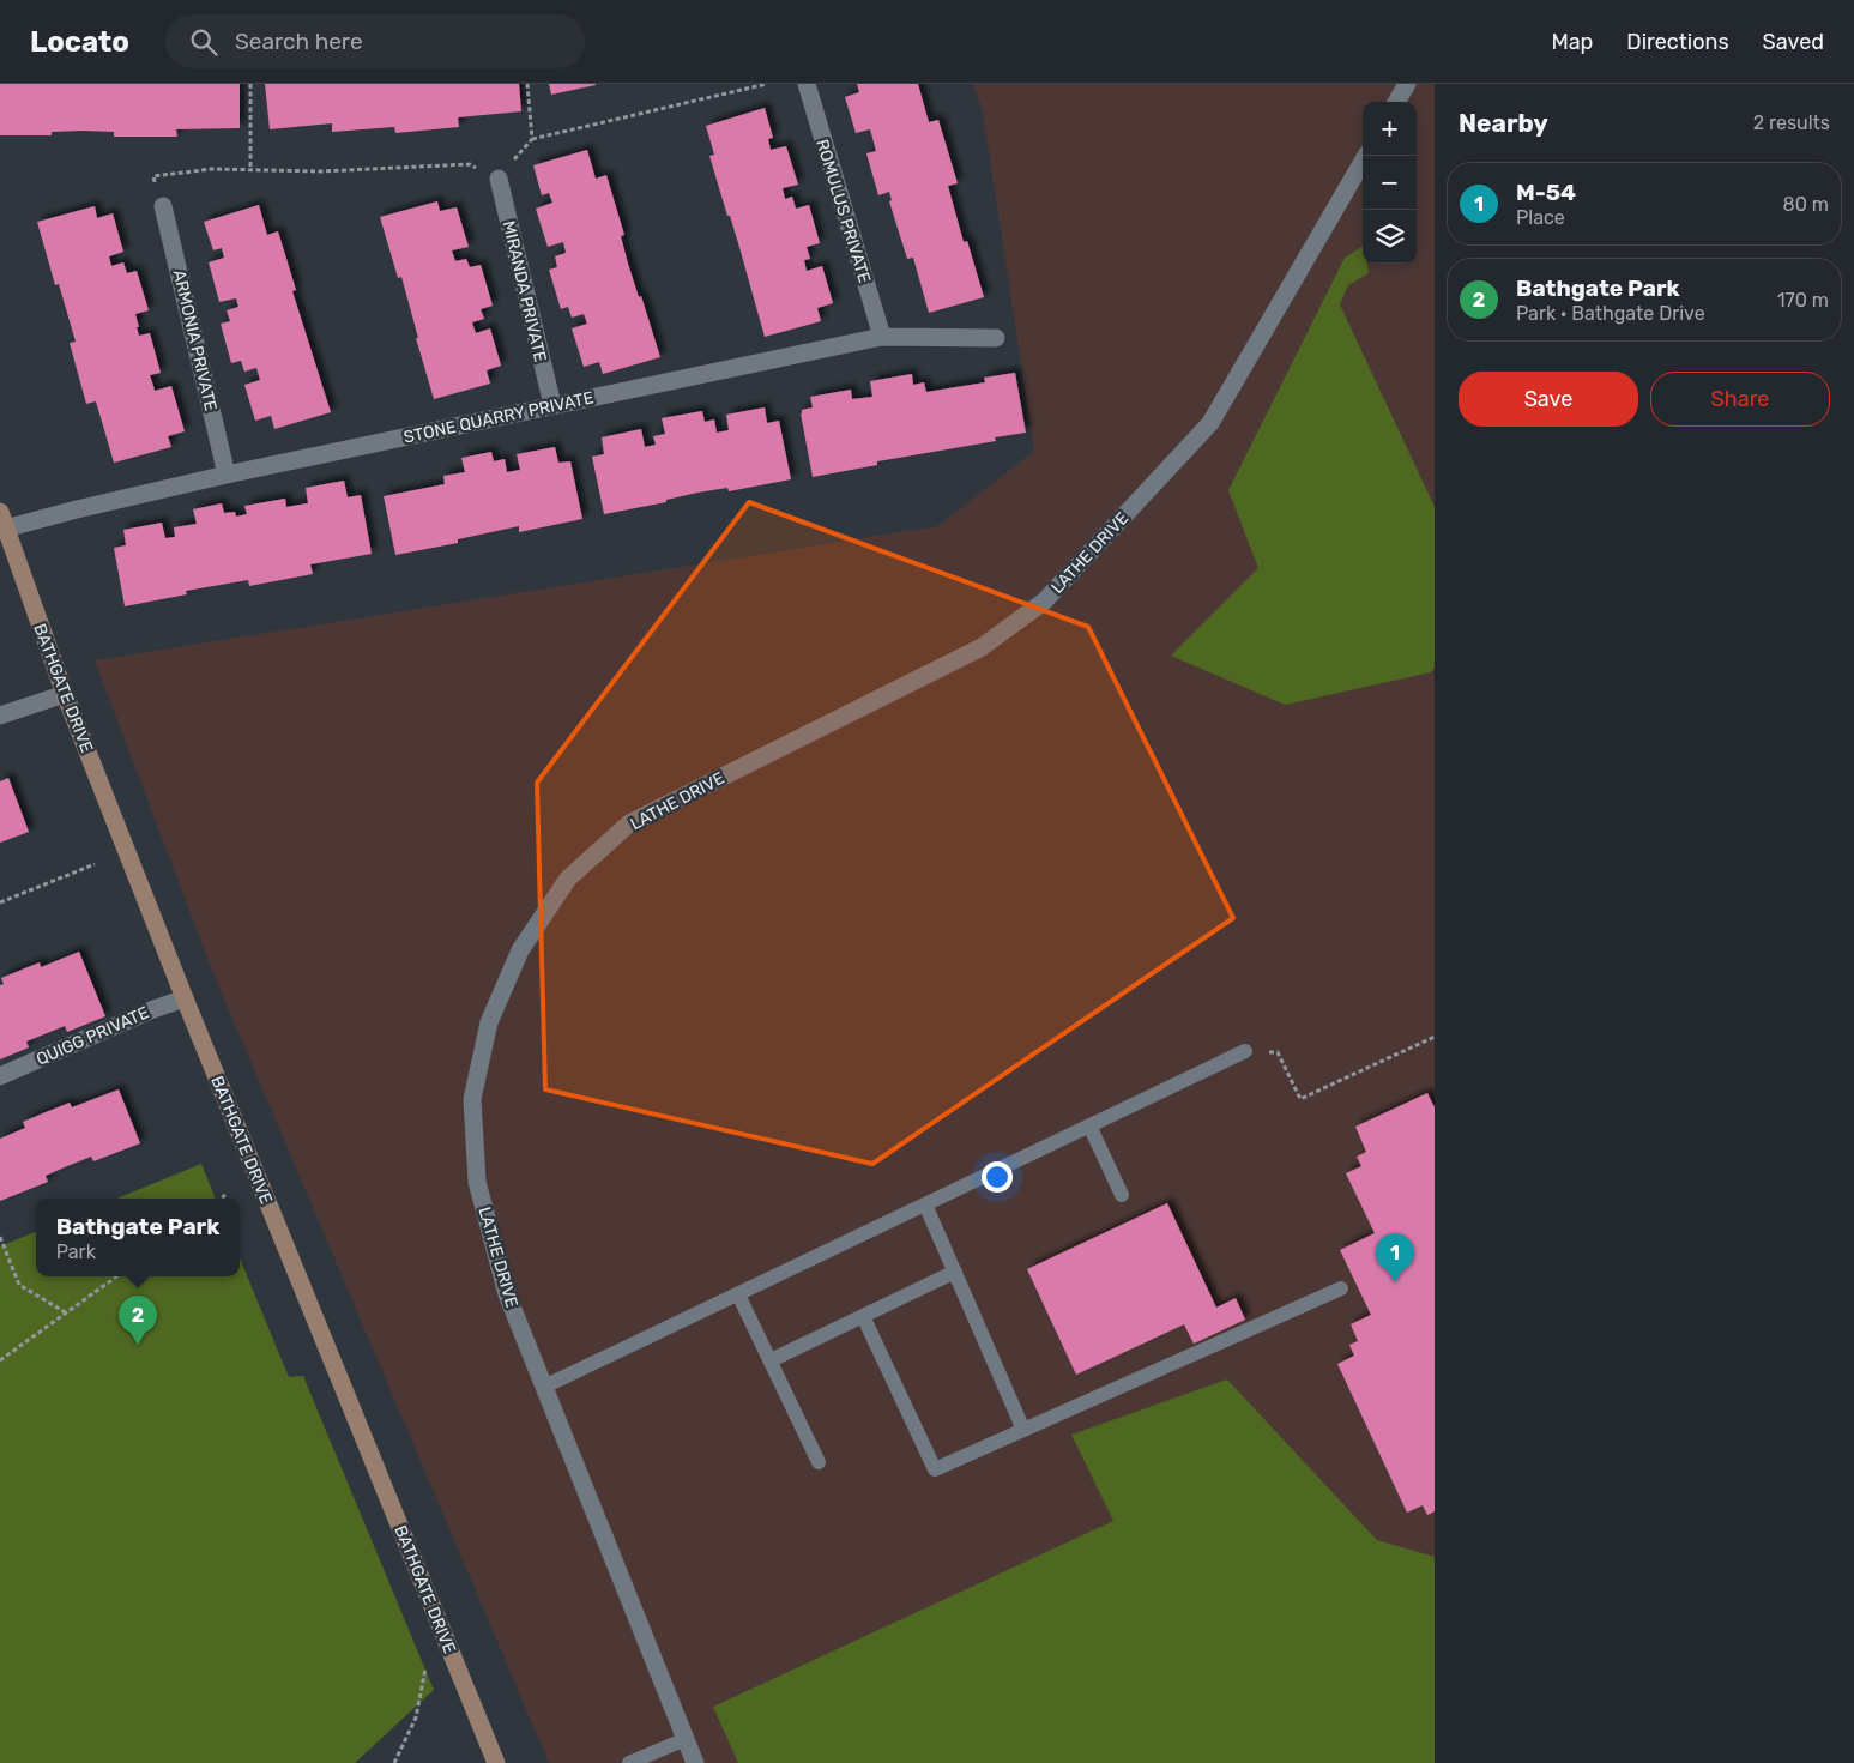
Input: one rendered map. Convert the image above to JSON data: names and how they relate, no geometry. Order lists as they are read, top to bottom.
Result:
{
  "streets": {
    "street": [
      "ROMULUS PRIVATE",
      "MIRANDA PRIVATE",
      "ARMONIA PRIVATE",
      "STONE QUARRY PRIVATE",
      "LATHE DRIVE",
      "BATHGATE DRIVE",
      "QUIGG PRIVATE"
    ]
  },
  "crossings": [
    ["ROMULUS PRIVATE", "STONE QUARRY PRIVATE"],
    ["MIRANDA PRIVATE", "STONE QUARRY PRIVATE"],
    ["ARMONIA PRIVATE", "STONE QUARRY PRIVATE"],
    ["STONE QUARRY PRIVATE", "BATHGATE DRIVE"],
    ["BATHGATE DRIVE", "QUIGG PRIVATE"]
  ],
  "page": {
    "header": "Locato",
    "search": "Search here",
    "nav": ["Map", "Directions", "Saved"],
    "heading": ["Nearby", "2 results"],
    "map_buttons": ["+", "−"],
    "list": [
      {
        "mark": "1",
        "name": "M-54",
        "note": "Place",
        "value": "80 m"
      },
      {
        "mark": "2",
        "name": "Bathgate Park",
        "note": "Park · Bathgate Drive",
        "value": "170 m"
      }
    ],
    "buttons": ["Save", "Share"],
    "popup": ["Bathgate Park", "Park"],
    "pins": ["1", "2"]
  }
}
